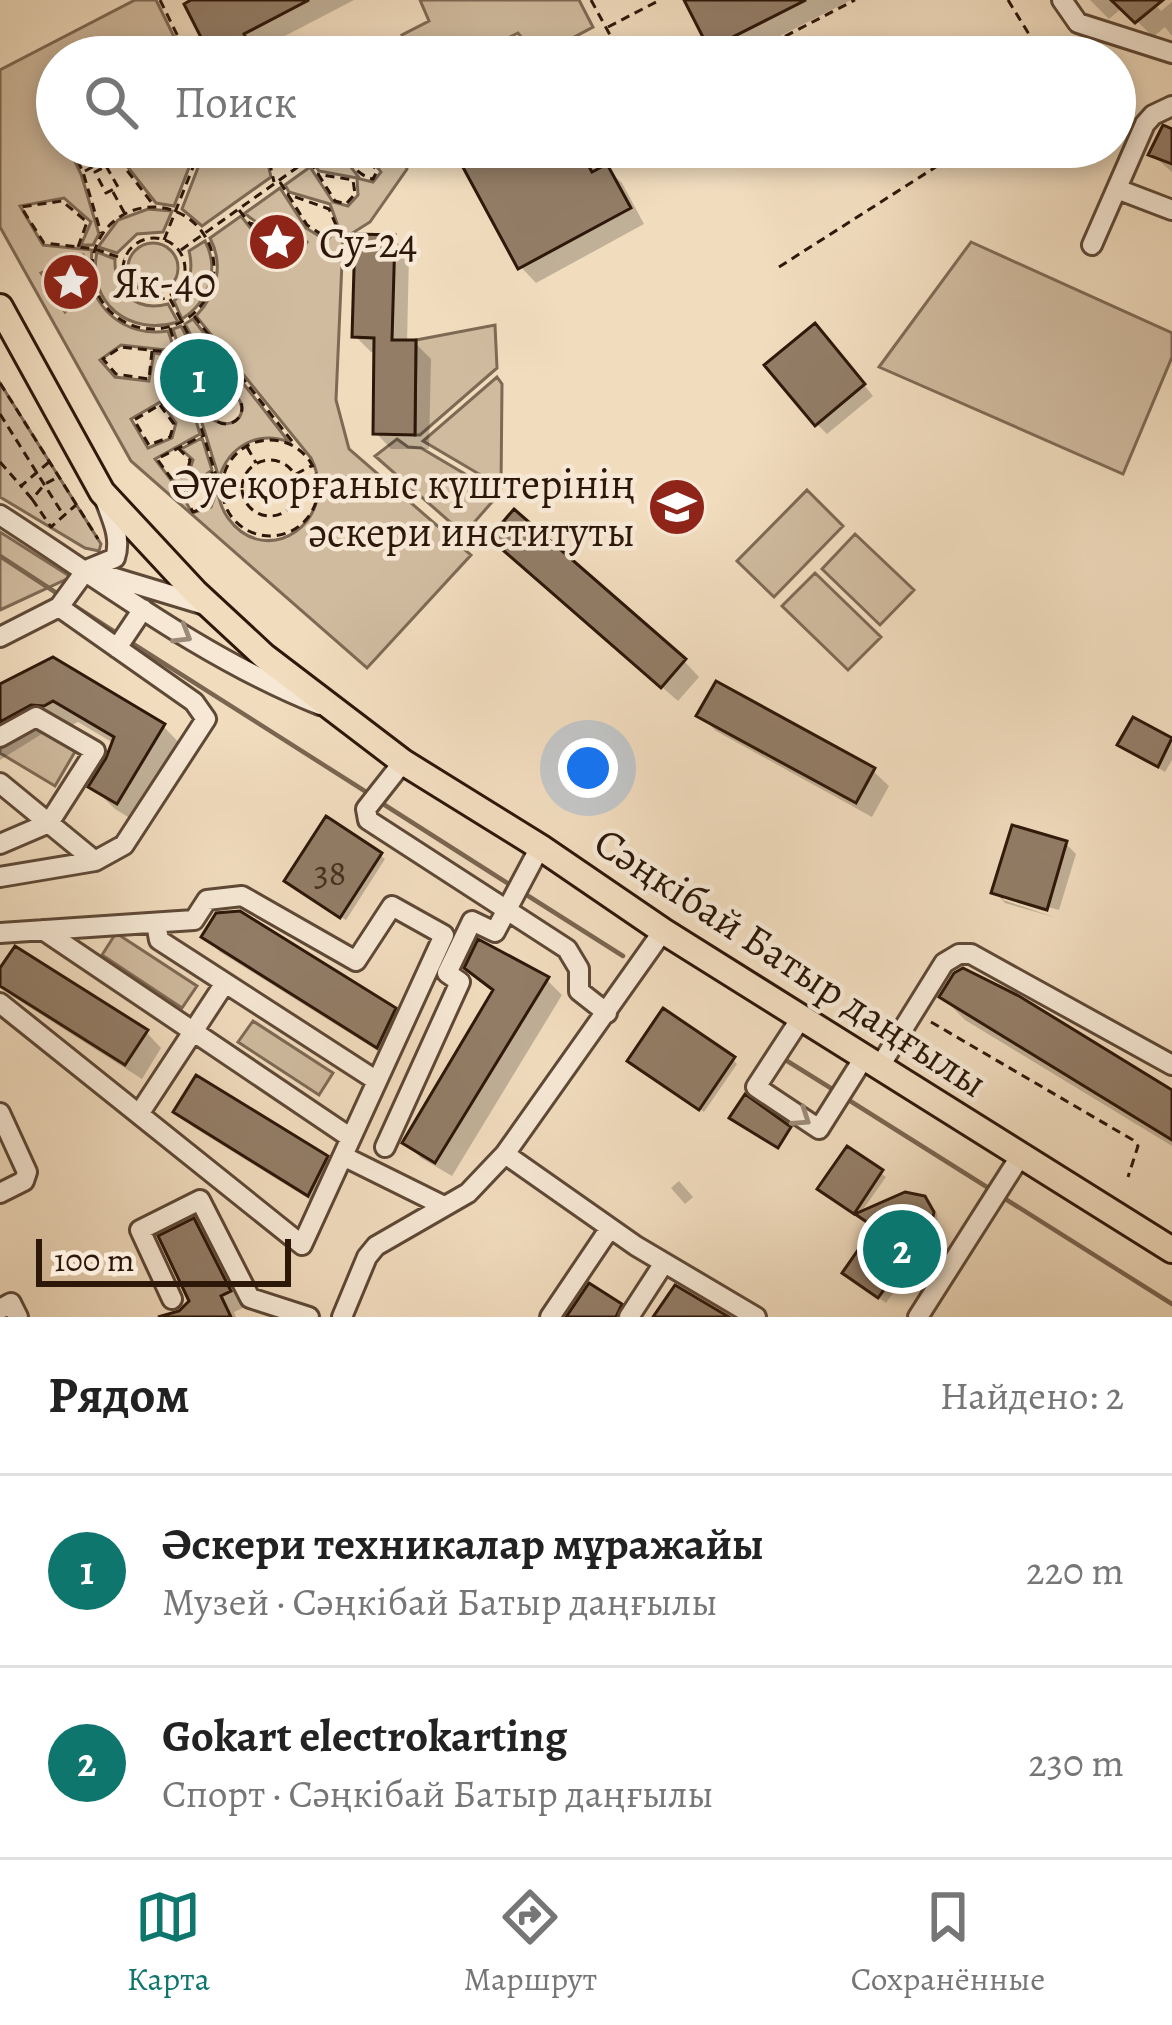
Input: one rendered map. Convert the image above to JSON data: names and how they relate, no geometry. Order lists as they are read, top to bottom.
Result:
{
  "streets": {
    "main road": ["Сәңкібай Батыр даңғылы"]
  },
  "places": {
    "place": ["Су-24", "Як-40"],
    "school or university": ["Әуе қорғаныс күштерінің әскери институты"]
  },
  "house_numbers": ["38"],
  "scale_bar": "100 m",
  "page": {
    "search": "Поиск",
    "pins": ["1", "2"],
    "scale": "100 m",
    "heading": ["Рядом", "Найдено: 2"],
    "list": [
      {
        "mark": "1",
        "name": "Әскери техникалар мұражайы",
        "note": "Музей · Сәңкібай Батыр даңғылы",
        "value": "220 m"
      },
      {
        "mark": "2",
        "name": "Gokart electrokarting",
        "note": "Спорт · Сәңкібай Батыр даңғылы",
        "value": "230 m"
      }
    ],
    "nav": ["Карта", "Маршрут", "Сохранённые"]
  }
}
